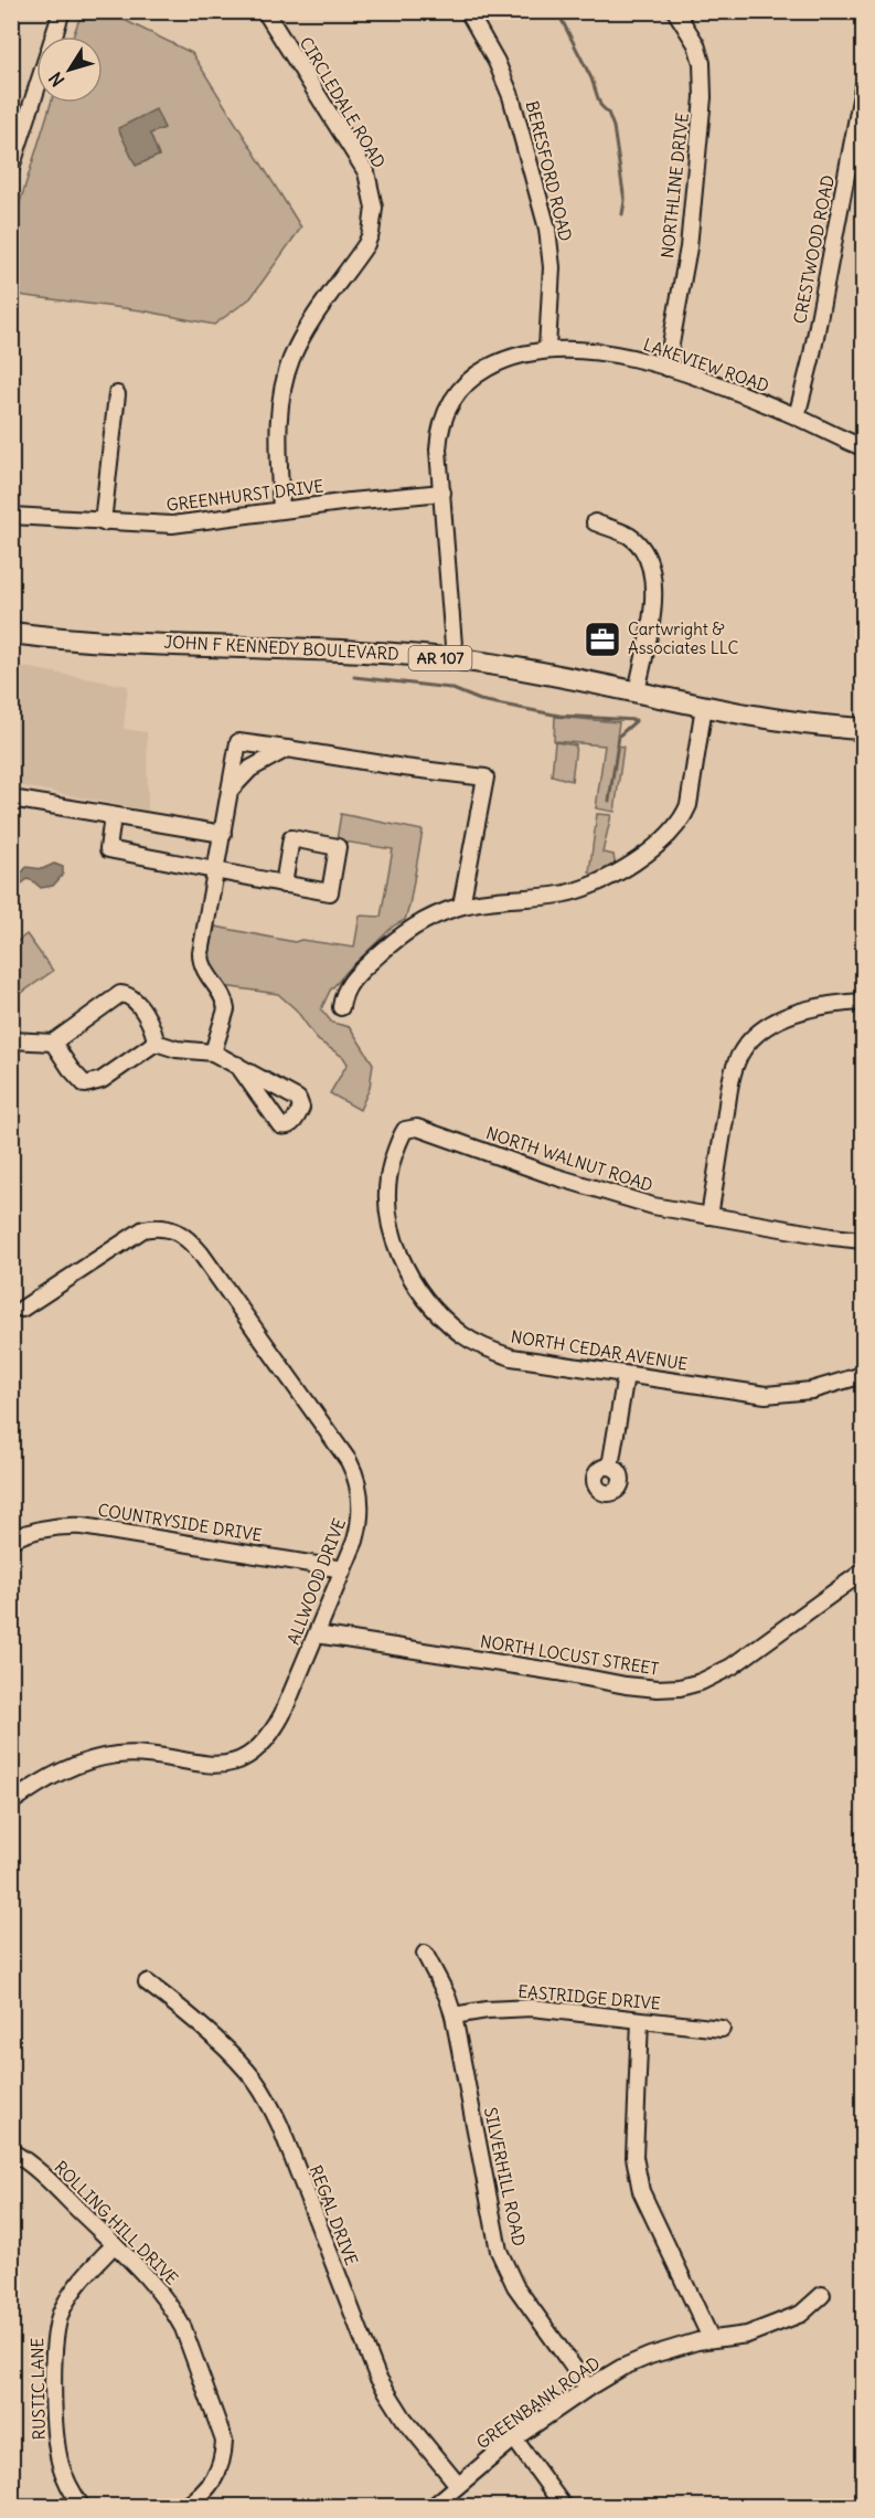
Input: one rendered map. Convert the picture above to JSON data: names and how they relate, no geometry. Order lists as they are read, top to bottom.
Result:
{
  "streets": {
    "main road": ["JOHN F KENNEDY BOULEVARD", "AR 107"],
    "street": [
      "CIRCLEDALE ROAD",
      "BERESFORD ROAD",
      "NORTHLINE DRIVE",
      "CRESTWOOD ROAD",
      "LAKEVIEW ROAD",
      "GREENHURST DRIVE",
      "NORTH WALNUT ROAD",
      "NORTH CEDAR AVENUE",
      "COUNTRYSIDE DRIVE",
      "ALLWOOD DRIVE",
      "NORTH LOCUST STREET",
      "EASTRIDGE DRIVE",
      "SILVERHILL ROAD",
      "REGAL DRIVE",
      "ROLLING HILL DRIVE",
      "RUSTIC LANE",
      "GREENBANK ROAD"
    ]
  },
  "crossings": [
    ["CIRCLEDALE ROAD", "GREENHURST DRIVE"],
    ["BERESFORD ROAD", "LAKEVIEW ROAD"],
    ["NORTHLINE DRIVE", "LAKEVIEW ROAD"],
    ["CRESTWOOD ROAD", "LAKEVIEW ROAD"],
    ["LAKEVIEW ROAD", "GREENHURST DRIVE"],
    ["LAKEVIEW ROAD", "JOHN F KENNEDY BOULEVARD"],
    ["NORTH WALNUT ROAD", "NORTH CEDAR AVENUE"],
    ["COUNTRYSIDE DRIVE", "ALLWOOD DRIVE"],
    ["ALLWOOD DRIVE", "NORTH LOCUST STREET"],
    ["EASTRIDGE DRIVE", "SILVERHILL ROAD"],
    ["SILVERHILL ROAD", "GREENBANK ROAD"],
    ["REGAL DRIVE", "GREENBANK ROAD"],
    ["ROLLING HILL DRIVE", "RUSTIC LANE"]
  ],
  "places": {
    "office": ["Cartwright & Associates LLC"]
  },
  "north": "bottom left"
}
